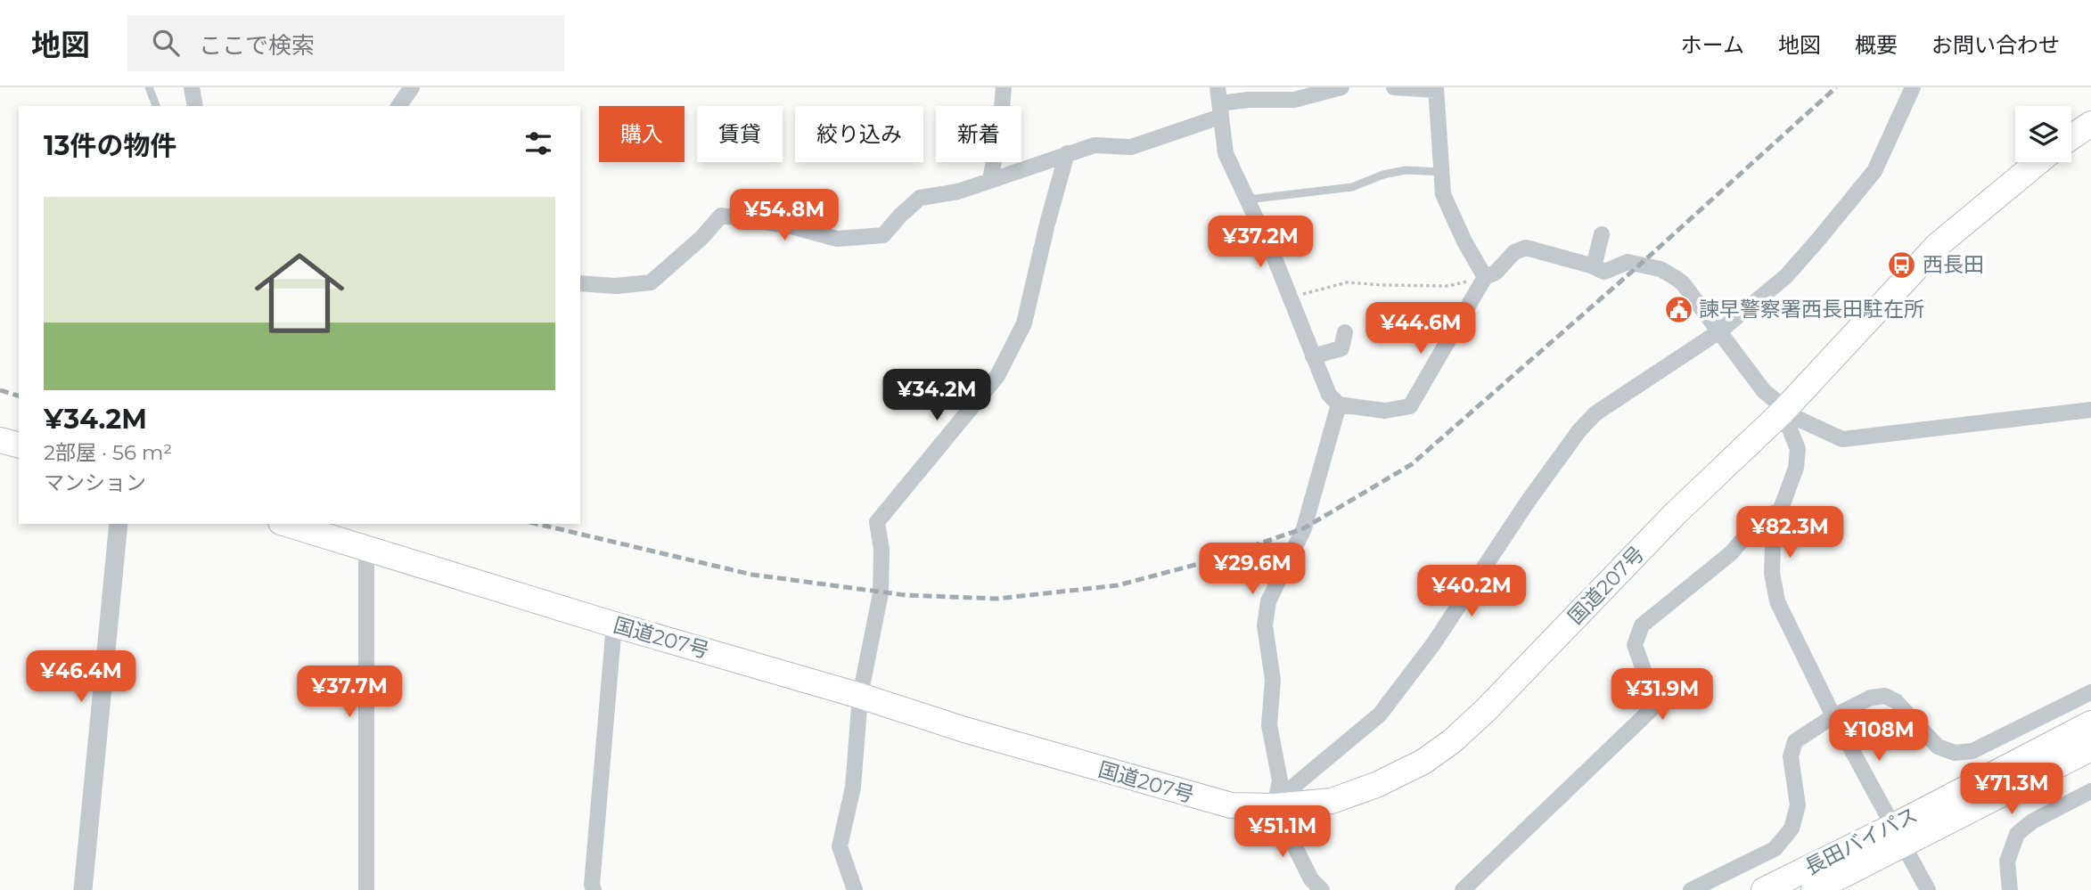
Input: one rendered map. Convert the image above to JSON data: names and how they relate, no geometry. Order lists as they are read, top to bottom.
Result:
{
  "streets": {
    "highway": ["国道207号", "長田バイパス"]
  },
  "places": {
    "bus stop": ["西長田"],
    "public building": ["諫早警察署西長田駐在所"]
  },
  "page": {
    "header": "地図",
    "search": "ここで検索",
    "nav": [
      "ホーム",
      "地図",
      "概要",
      "お問い合わせ"
    ],
    "chip": [
      "購入",
      "賃貸",
      "絞り込み",
      "新着"
    ],
    "heading": "13件の物件",
    "list": [
      {
        "name": "¥34.2M",
        "note": "2部屋 · 56 m² · マンション"
      }
    ],
    "price": [
      "¥54.8M",
      "¥37.2M",
      "¥44.6M",
      "¥34.2M",
      "¥82.3M",
      "¥29.6M",
      "¥40.2M",
      "¥46.4M",
      "¥37.7M",
      "¥31.9M",
      "¥108M",
      "¥71.3M",
      "¥51.1M"
    ]
  }
}
